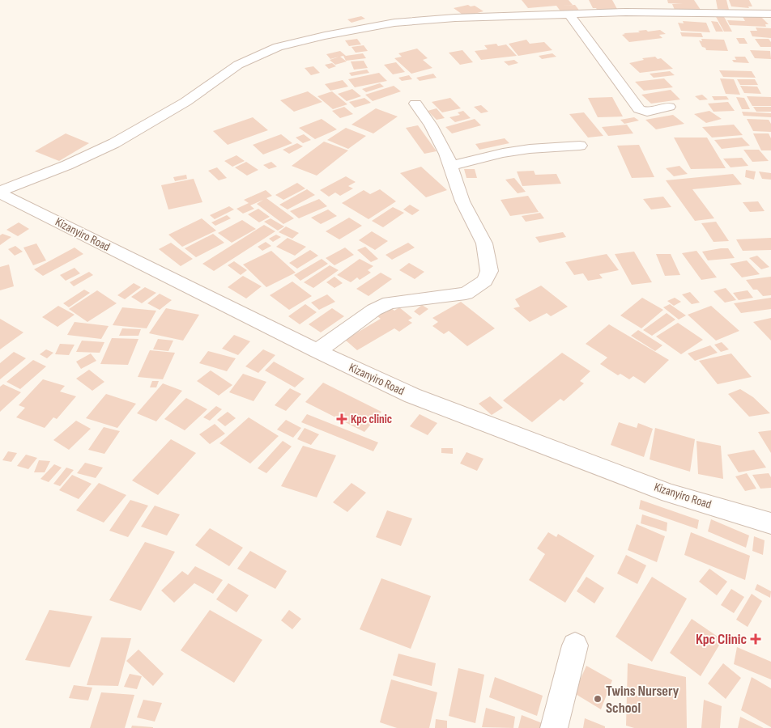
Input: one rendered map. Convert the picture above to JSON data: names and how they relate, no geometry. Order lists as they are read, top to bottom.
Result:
{
  "streets": {
    "street": ["Kizanyiro Road"]
  },
  "places": {
    "health": ["Kpc clinic", "Kpc Clinic"],
    "other": ["Twins Nursery School"]
  }
}
